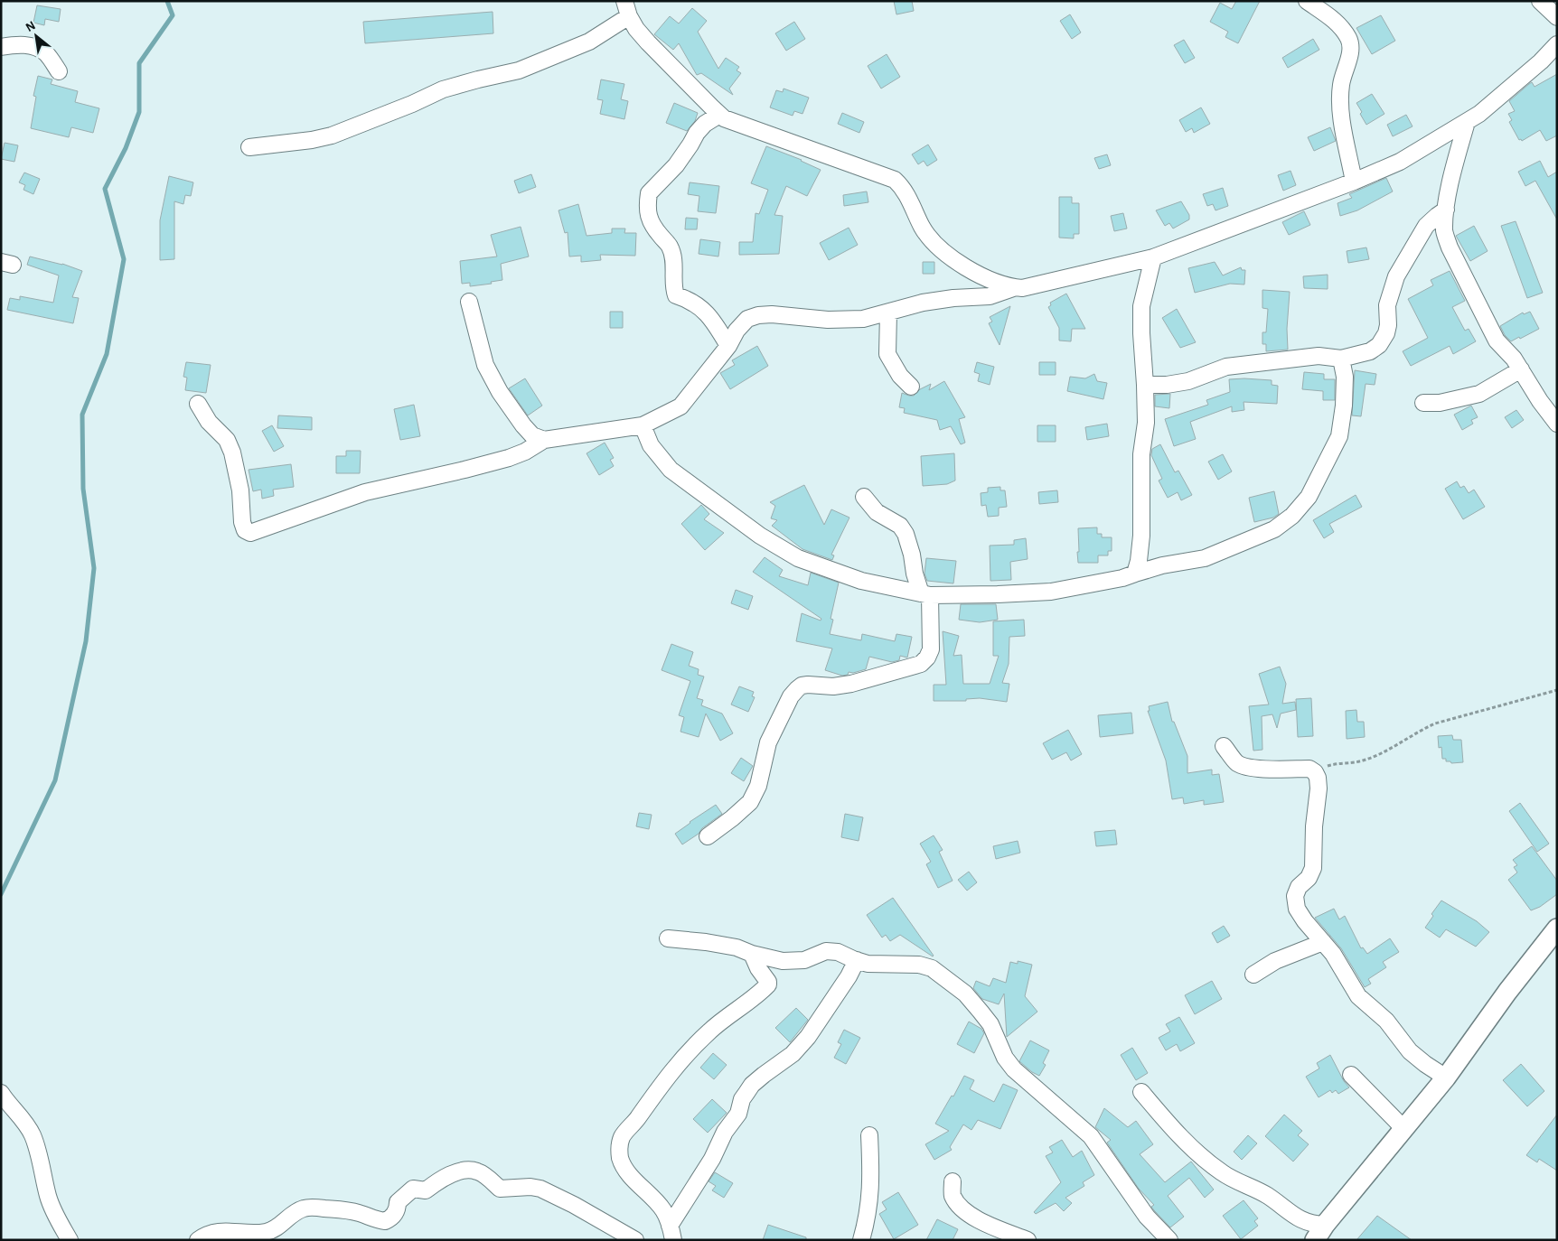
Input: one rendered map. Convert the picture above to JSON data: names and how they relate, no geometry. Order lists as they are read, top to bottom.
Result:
{
  "north": "top left"
}
